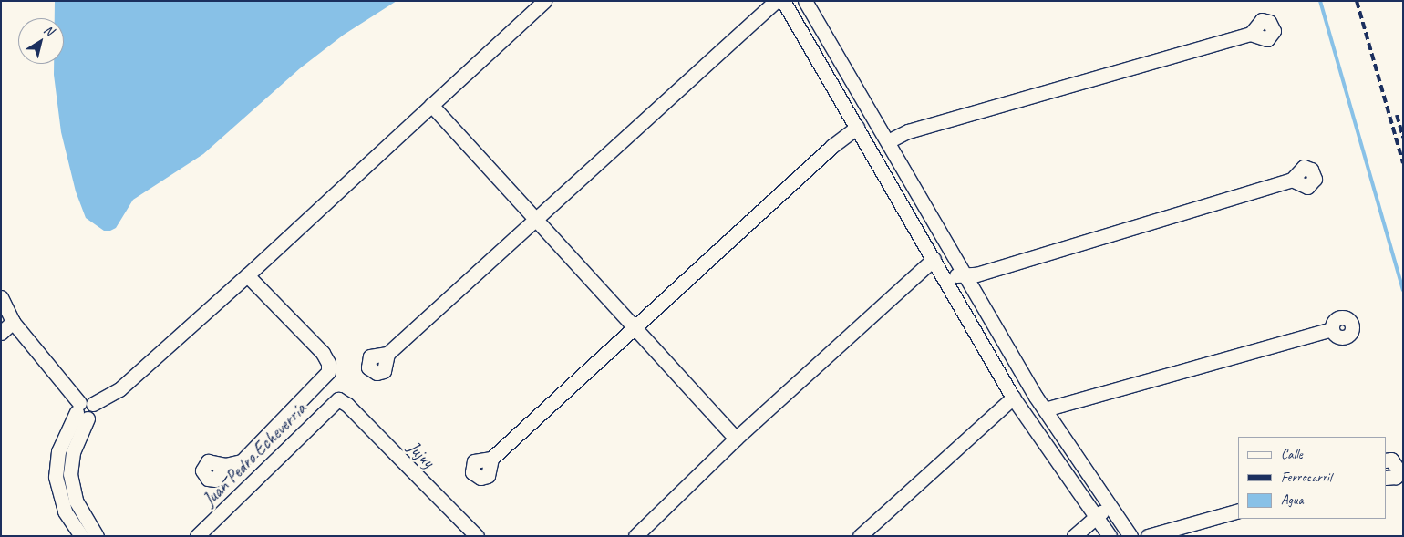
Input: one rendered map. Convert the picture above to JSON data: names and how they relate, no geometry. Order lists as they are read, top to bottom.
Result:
{
  "streets": {
    "street": ["Juan Pedro Echeverría", "Jujuy"]
  },
  "crossings": [
    ["Juan Pedro Echeverría", "Jujuy"]
  ],
  "legend": ["Calle", "Ferrocarril", "Agua"],
  "north": "top right"
}
